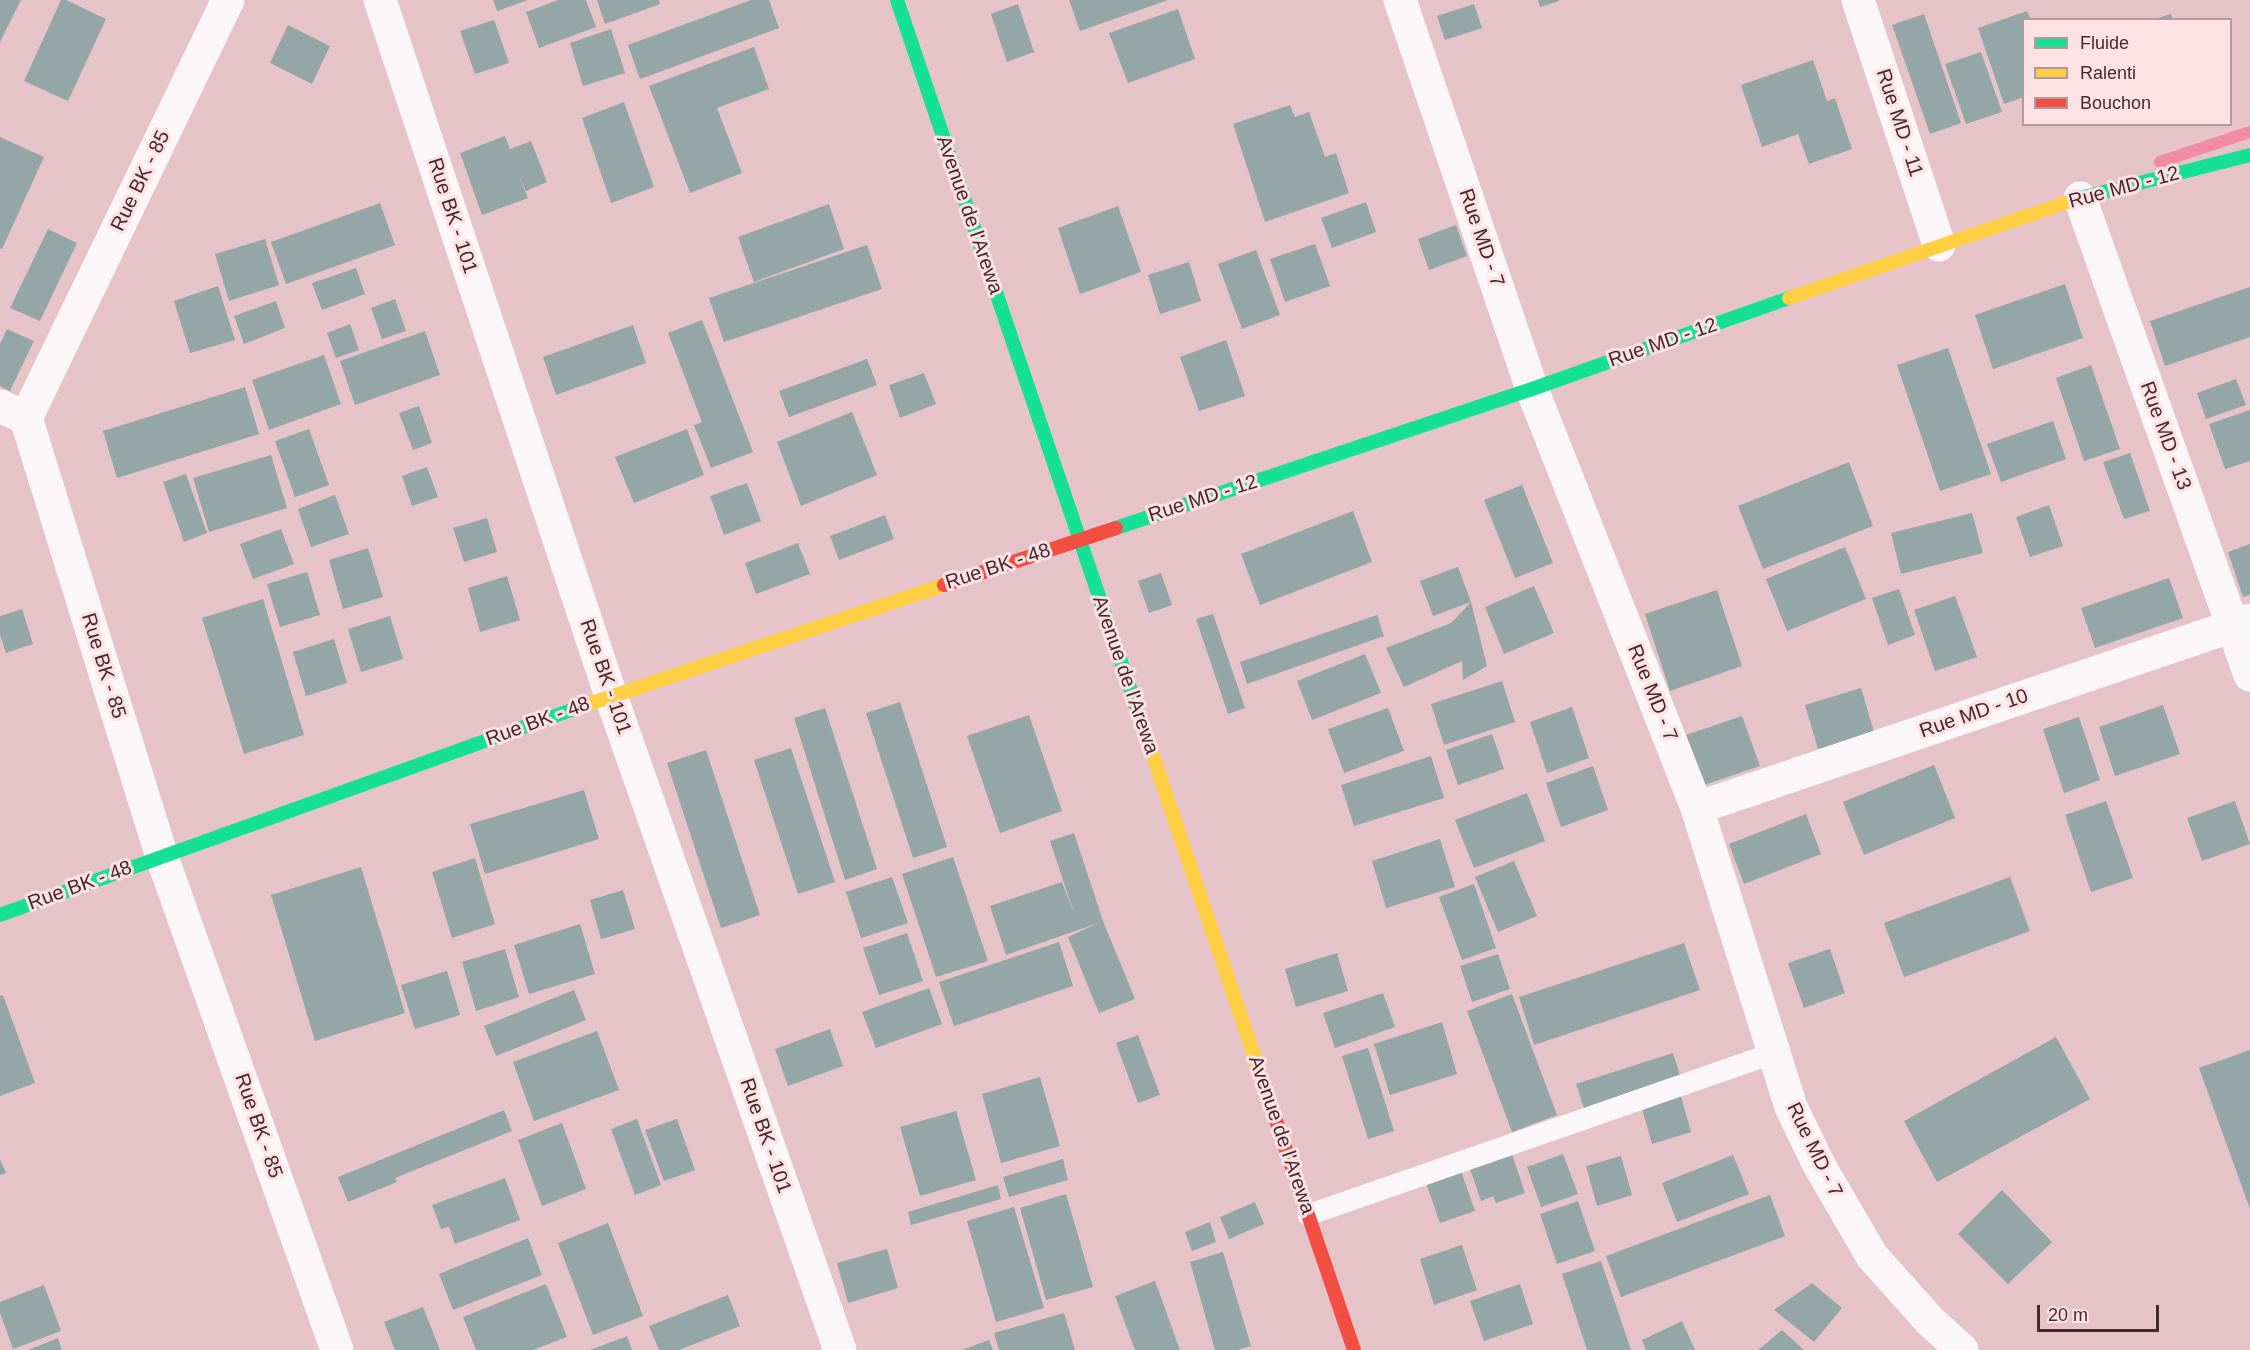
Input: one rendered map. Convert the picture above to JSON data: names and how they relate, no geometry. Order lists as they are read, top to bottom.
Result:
{
  "streets": {
    "street": [
      "Rue MD - 11",
      "Rue BK - 85",
      "Rue MD - 12",
      "Avenue de l'Arewa",
      "Rue BK - 101",
      "Rue MD - 7",
      "Rue MD - 13",
      "Rue BK - 48",
      "Rue MD - 10"
    ]
  },
  "crossings": [
    ["Rue MD - 11", "Rue MD - 12"],
    ["Rue BK - 85", "Rue BK - 48"],
    ["Rue MD - 12", "Avenue de l'Arewa"],
    ["Rue MD - 12", "Rue MD - 7"],
    ["Rue MD - 12", "Rue MD - 13"],
    ["Rue MD - 12", "Rue BK - 48"],
    ["Avenue de l'Arewa", "Rue BK - 48"],
    ["Rue BK - 101", "Rue BK - 48"],
    ["Rue MD - 7", "Rue MD - 10"],
    ["Rue MD - 13", "Rue MD - 10"]
  ],
  "legend": ["Fluide", "Ralenti", "Bouchon"],
  "scale_bar": "20 m"
}
